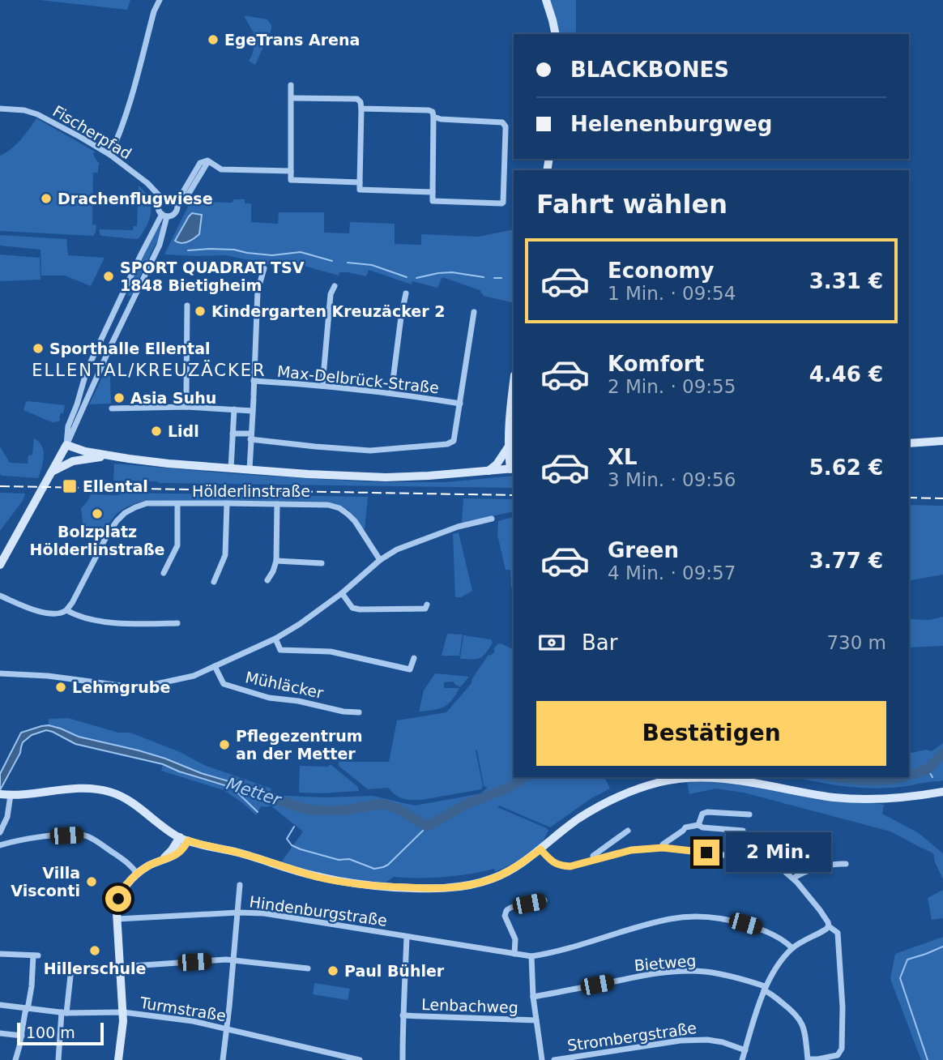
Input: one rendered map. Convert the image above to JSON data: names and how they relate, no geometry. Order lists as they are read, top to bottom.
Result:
{
  "streets": {
    "street": [
      "Fischerpfad",
      "Max-Delbrück-Straße",
      "Hölderlinstraße",
      "Mühläcker",
      "Hindenburgstraße",
      "Bietweg",
      "Lenbachweg",
      "Turmstraße",
      "Strombergstraße"
    ]
  },
  "districts": ["ELLENTAL/KREUZÄCKER"],
  "water": ["Metter"],
  "places": {
    "other": [
      "EgeTrans Arena",
      "Drachenflugwiese",
      "SPORT QUADRAT TSV 1848 Bietigheim",
      "Kindergarten Kreuzäcker 2",
      "Sporthalle Ellental",
      "Asia Suhu",
      "Lidl",
      "Bolzplatz Hölderlinstraße",
      "Lehmgrube",
      "Pflegezentrum an der Metter",
      "Villa Visconti",
      "Hillerschule",
      "Paul Bühler"
    ],
    "transit": ["Ellental"]
  },
  "scale_bar": "100 m",
  "page": {
    "banner": ["BLACKBONES", "Helenenburgweg"],
    "heading": "Fahrt wählen",
    "list": [
      {
        "name": "Economy",
        "note": "1 Min. · 09:54",
        "value": "3.31 €"
      },
      {
        "name": "Komfort",
        "note": "2 Min. · 09:55",
        "value": "4.46 €"
      },
      {
        "name": "XL",
        "note": "3 Min. · 09:56",
        "value": "5.62 €"
      },
      {
        "name": "Green",
        "note": "4 Min. · 09:57",
        "value": "3.77 €"
      }
    ],
    "pay": ["Bar", "730 m"],
    "buttons": "Bestätigen",
    "bubble": "2 Min.",
    "scale": "100 m"
  }
}
